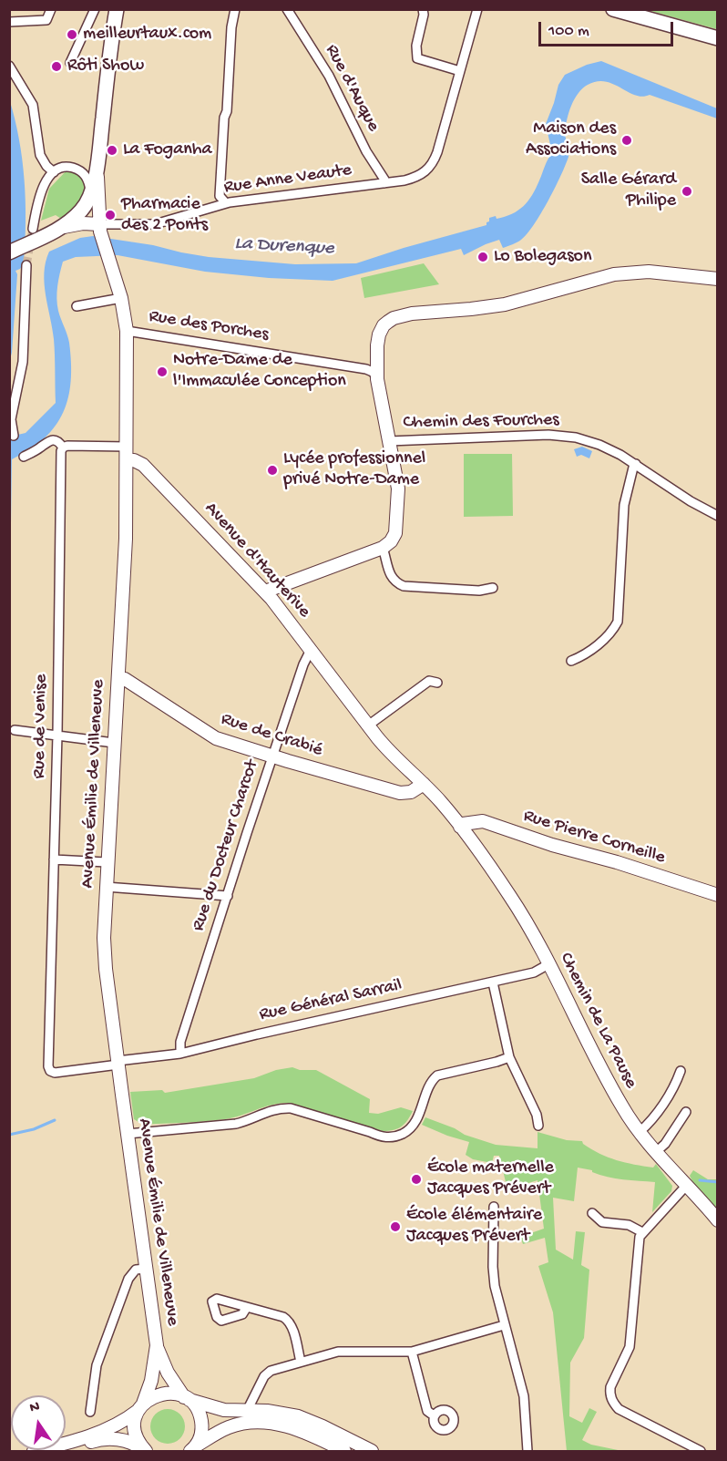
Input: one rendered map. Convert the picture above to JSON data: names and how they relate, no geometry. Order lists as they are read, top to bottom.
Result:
{
  "streets": {
    "street": [
      "Rue d'Auque",
      "Rue Anne Veaute",
      "Rue des Porches",
      "Chemin des Fourches",
      "Avenue d'Hauterive",
      "Rue de Venise",
      "Rue de Crabié",
      "Avenue Émilie de Villeneuve",
      "Rue Pierre Corneille",
      "Rue du Docteur Charcot",
      "Rue Général Sarrail",
      "Chemin de La Pause"
    ]
  },
  "crossings": [
    ["Rue d'Auque", "Rue Anne Veaute"],
    ["Rue Anne Veaute", "Avenue Émilie de Villeneuve"],
    ["Rue des Porches", "Avenue Émilie de Villeneuve"],
    ["Avenue d'Hauterive", "Rue de Crabié"],
    ["Avenue d'Hauterive", "Avenue Émilie de Villeneuve"],
    ["Avenue d'Hauterive", "Rue Pierre Corneille"],
    ["Avenue d'Hauterive", "Rue du Docteur Charcot"],
    ["Avenue d'Hauterive", "Chemin de La Pause"],
    ["Rue de Venise", "Rue Général Sarrail"],
    ["Rue de Crabié", "Avenue Émilie de Villeneuve"],
    ["Rue de Crabié", "Rue du Docteur Charcot"],
    ["Avenue Émilie de Villeneuve", "Rue Général Sarrail"],
    ["Rue Pierre Corneille", "Chemin de La Pause"],
    ["Rue du Docteur Charcot", "Rue Général Sarrail"],
    ["Rue Général Sarrail", "Chemin de La Pause"]
  ],
  "water": ["La Durenque"],
  "places": [
    "meilleurtaux.com",
    "Rôti Show",
    "Maison des Associations",
    "La Foganha",
    "Salle Gérard Philipe",
    "Pharmacie des 2 Ponts",
    "Lo Bolegason",
    "Notre-Dame de l'Immaculée Conception",
    "Lycée professionnel privé Notre-Dame",
    "École maternelle Jacques Prévert",
    "École élémentaire Jacques Prévert"
  ],
  "scale_bar": "100 m",
  "north": "top"
}
